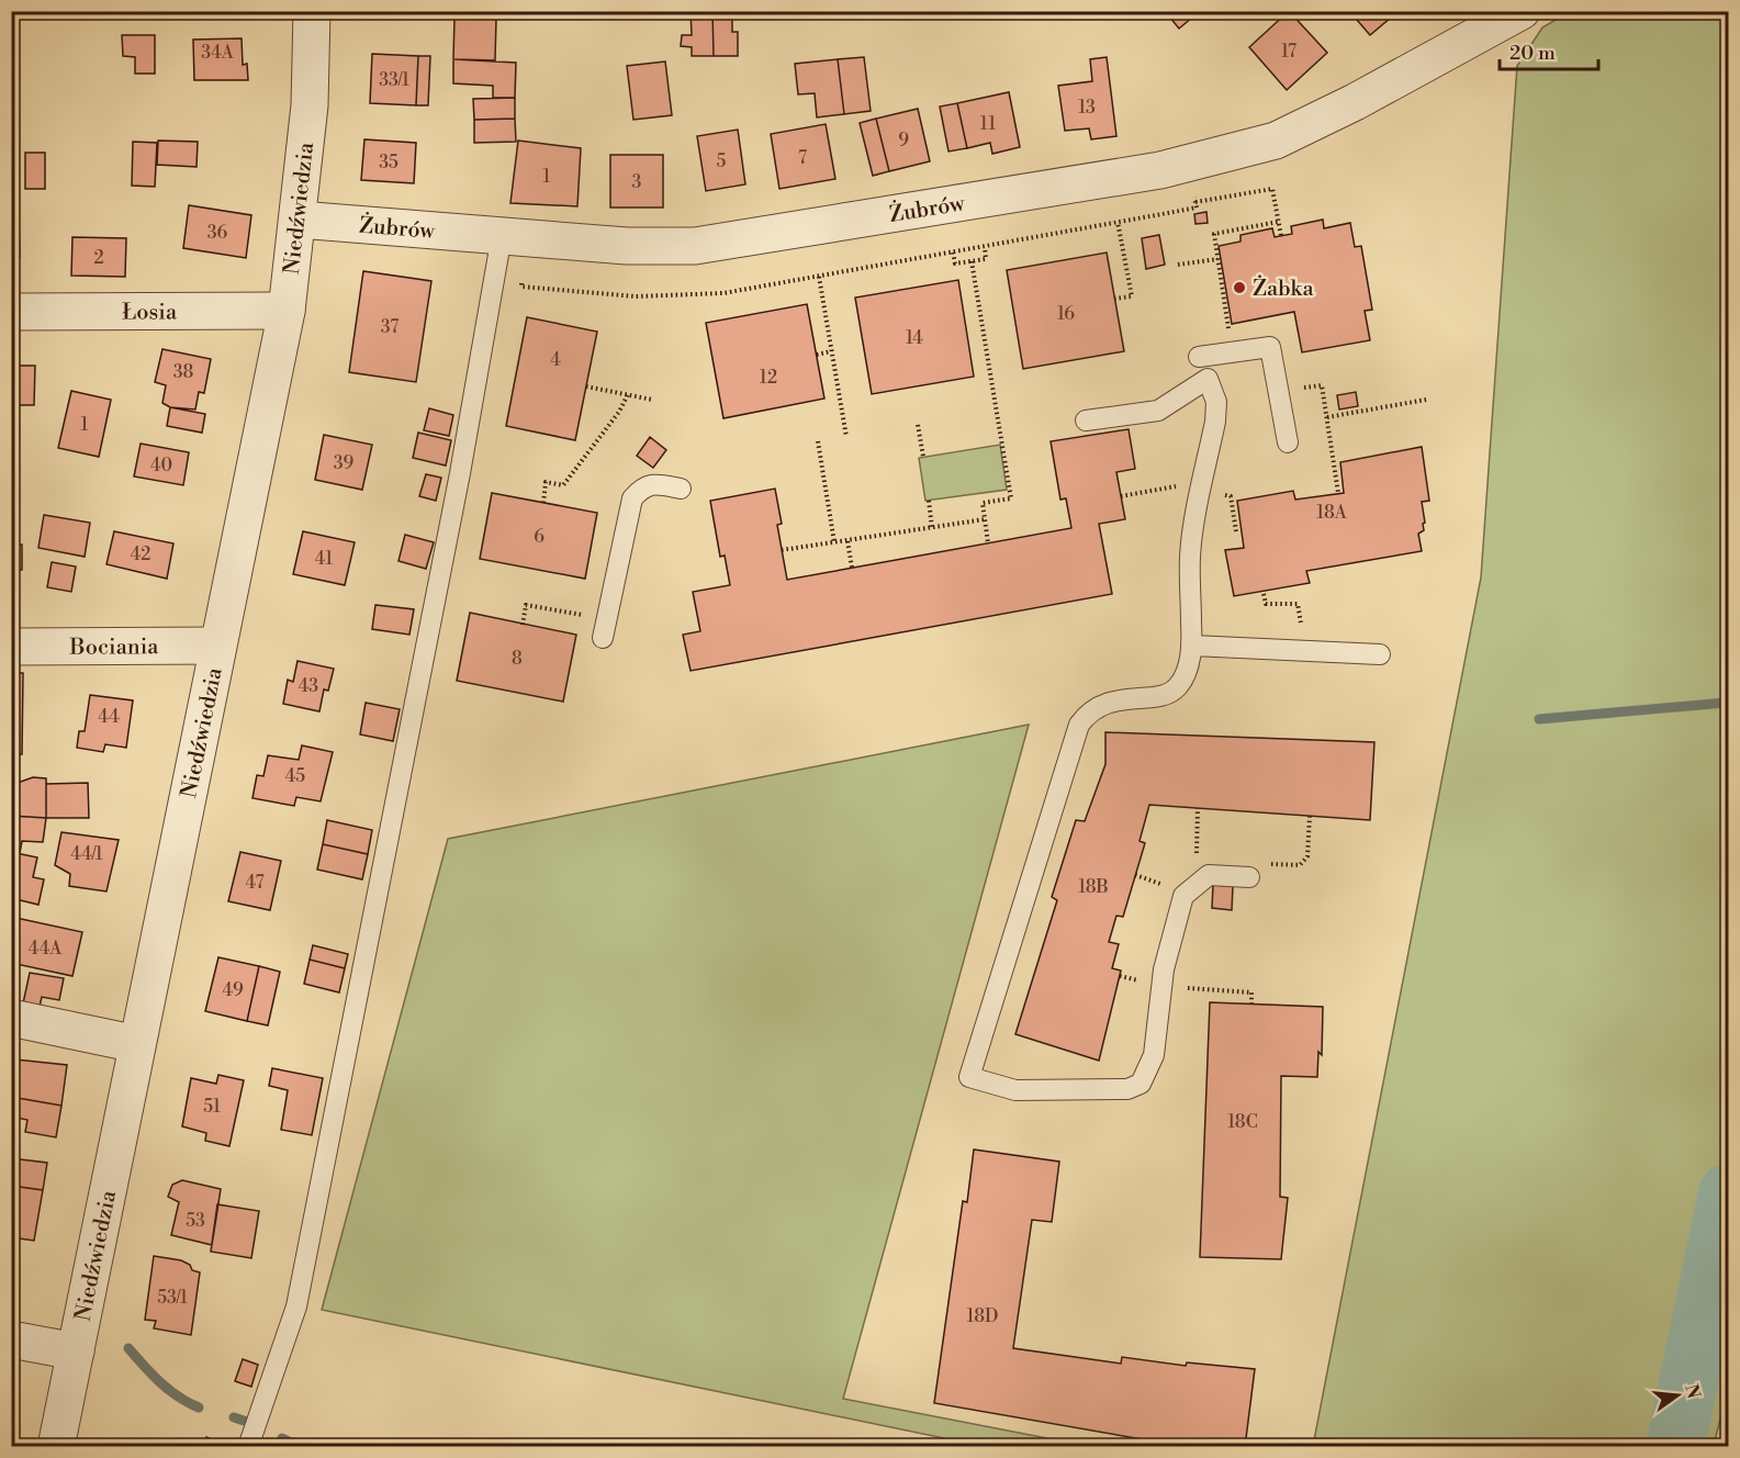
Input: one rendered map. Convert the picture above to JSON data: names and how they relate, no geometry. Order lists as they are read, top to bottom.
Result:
{
  "streets": {
    "street": [
      "Niedźwiedzia",
      "Żubrów",
      "Łosia",
      "Bociania"
    ]
  },
  "crossings": [
    ["Niedźwiedzia", "Żubrów"],
    ["Niedźwiedzia", "Łosia"],
    ["Niedźwiedzia", "Bociania"]
  ],
  "places": ["Żabka"],
  "house_numbers": [
    "17",
    "34A",
    "33/1",
    "13",
    "11",
    "9",
    "7",
    "5",
    "35",
    "1",
    "3",
    "36",
    "2",
    "16",
    "37",
    "14",
    "4",
    "38",
    "12",
    "1",
    "39",
    "40",
    "18A",
    "6",
    "42",
    "41",
    "8",
    "43",
    "44",
    "45",
    "44/1",
    "47",
    "18B",
    "44A",
    "49",
    "51",
    "18C",
    "53",
    "53/1",
    "18D"
  ],
  "scale_bar": "20 m",
  "north": "right"
}
